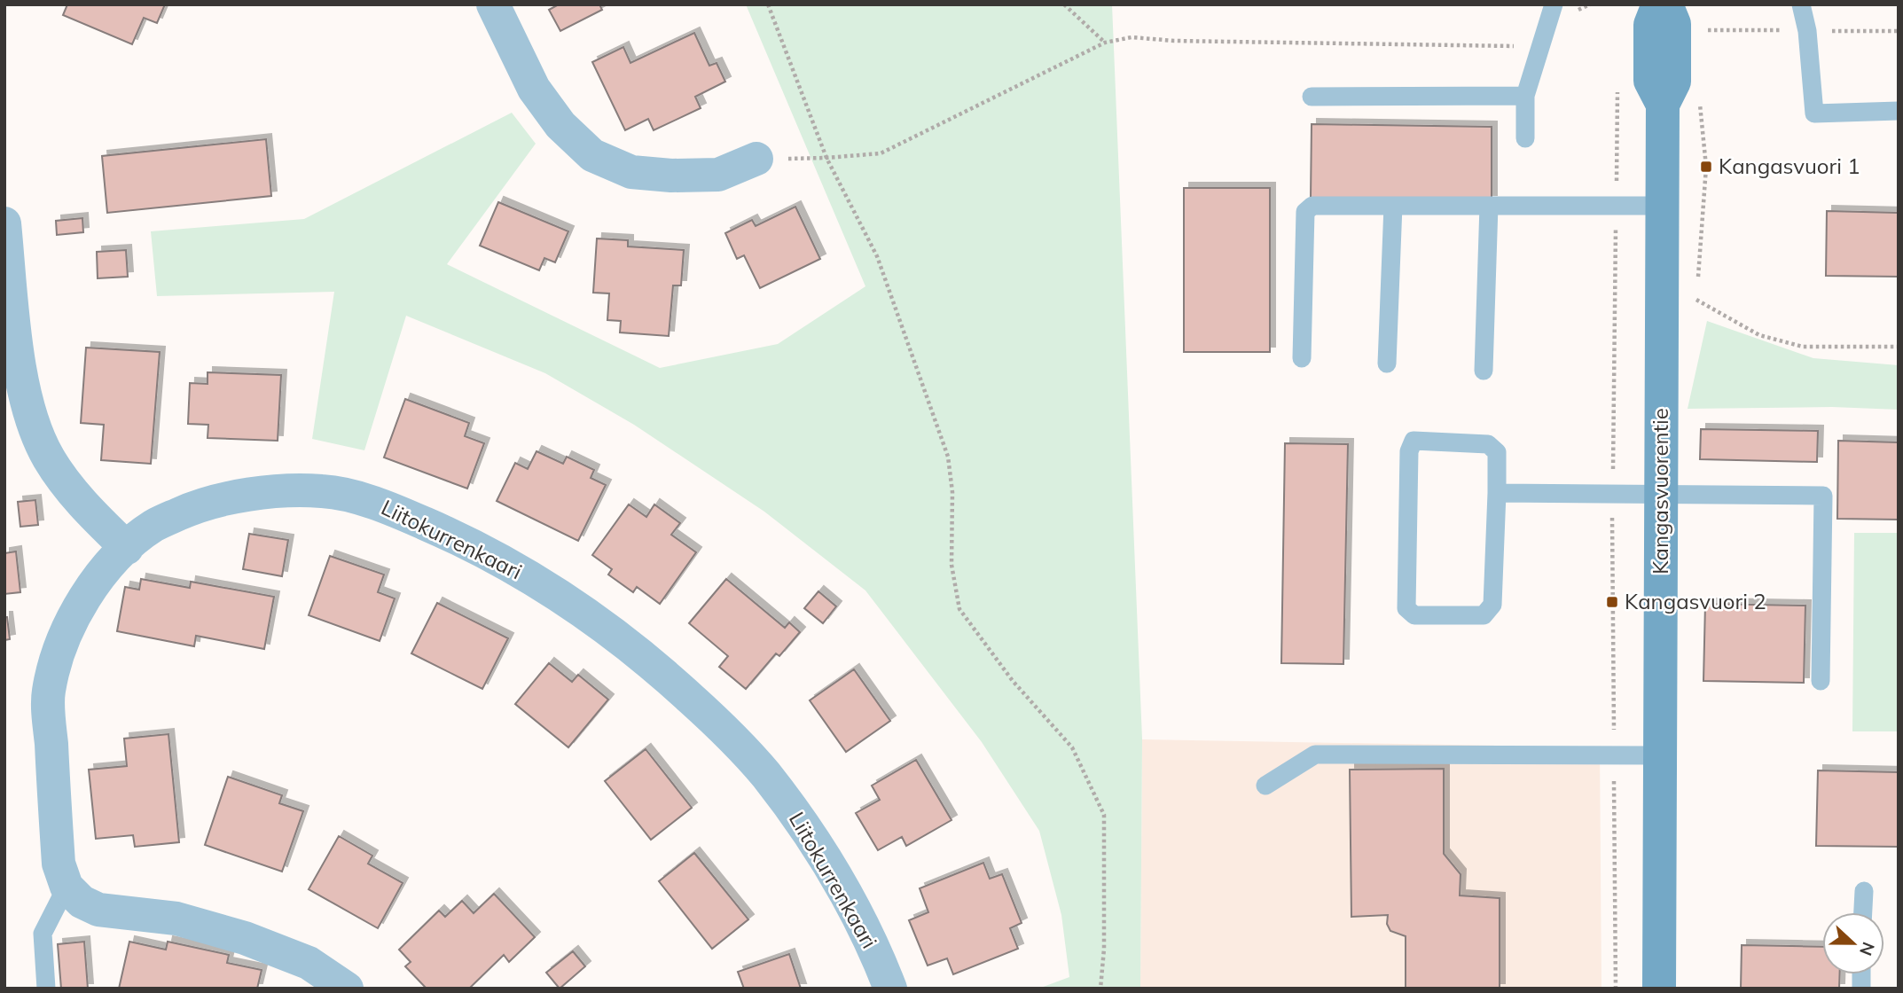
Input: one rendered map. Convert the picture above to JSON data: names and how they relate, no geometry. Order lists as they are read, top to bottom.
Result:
{
  "streets": {
    "main road": ["Kangasvuorentie"],
    "street": ["Liitokurrenkaari"]
  },
  "places": {
    "transit": ["Kangasvuori 1", "Kangasvuori 2"]
  },
  "north": "right"
}
